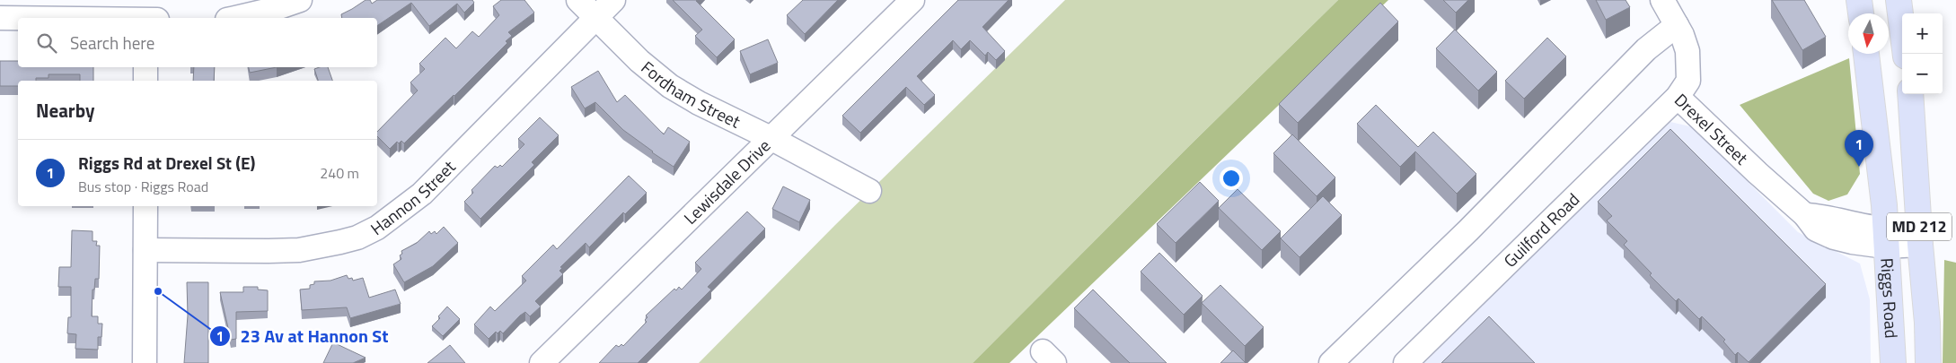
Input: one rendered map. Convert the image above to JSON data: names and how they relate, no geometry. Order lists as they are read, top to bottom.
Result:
{
  "streets": {
    "main road": ["MD 212", "Riggs Road"],
    "street": [
      "Fordham Street",
      "Drexel Street",
      "Lewisdale Drive",
      "Hannon Street",
      "Guilford Road"
    ]
  },
  "crossings": [
    ["Fordham Street", "Lewisdale Drive"],
    ["Fordham Street", "Hannon Street"],
    ["Drexel Street", "Guilford Road"],
    ["Drexel Street", "Riggs Road"]
  ],
  "places": ["23 Av at Hannon St"],
  "north": "bottom",
  "page": {
    "map_buttons": ["+", "−"],
    "search": "Search here",
    "heading": "Nearby",
    "pins": "1",
    "list": [
      {
        "mark": "1",
        "name": "Riggs Rd at Drexel St (E)",
        "note": "Bus stop · Riggs Road",
        "value": "240 m"
      }
    ]
  }
}
